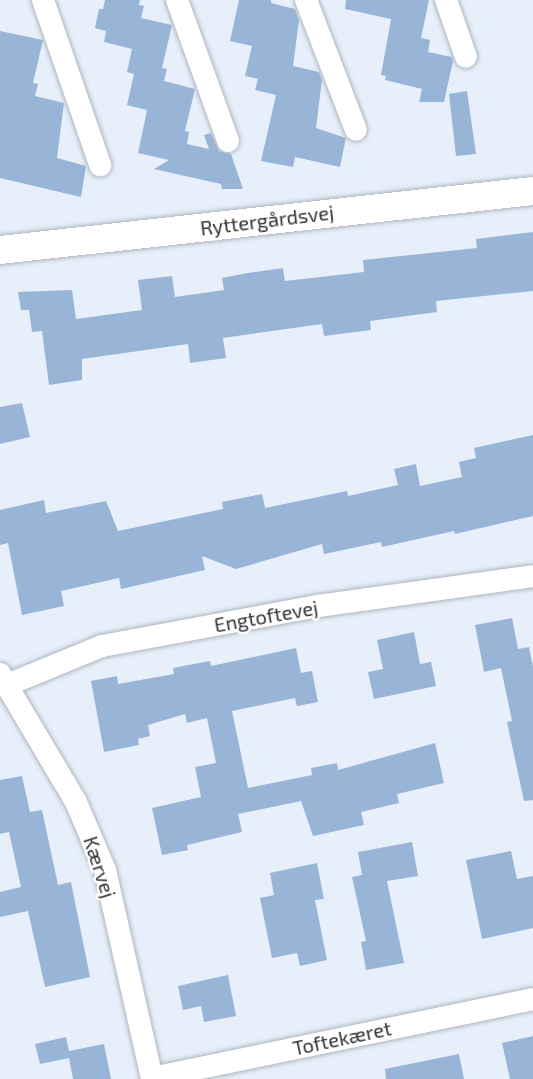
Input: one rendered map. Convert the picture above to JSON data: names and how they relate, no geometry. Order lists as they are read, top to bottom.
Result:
{
  "streets": {
    "street": [
      "Ryttergårdsvej",
      "Engtoftevej",
      "Kærvej",
      "Toftekæret"
    ]
  },
  "crossings": [
    ["Engtoftevej", "Kærvej"],
    ["Kærvej", "Toftekæret"]
  ]
}
